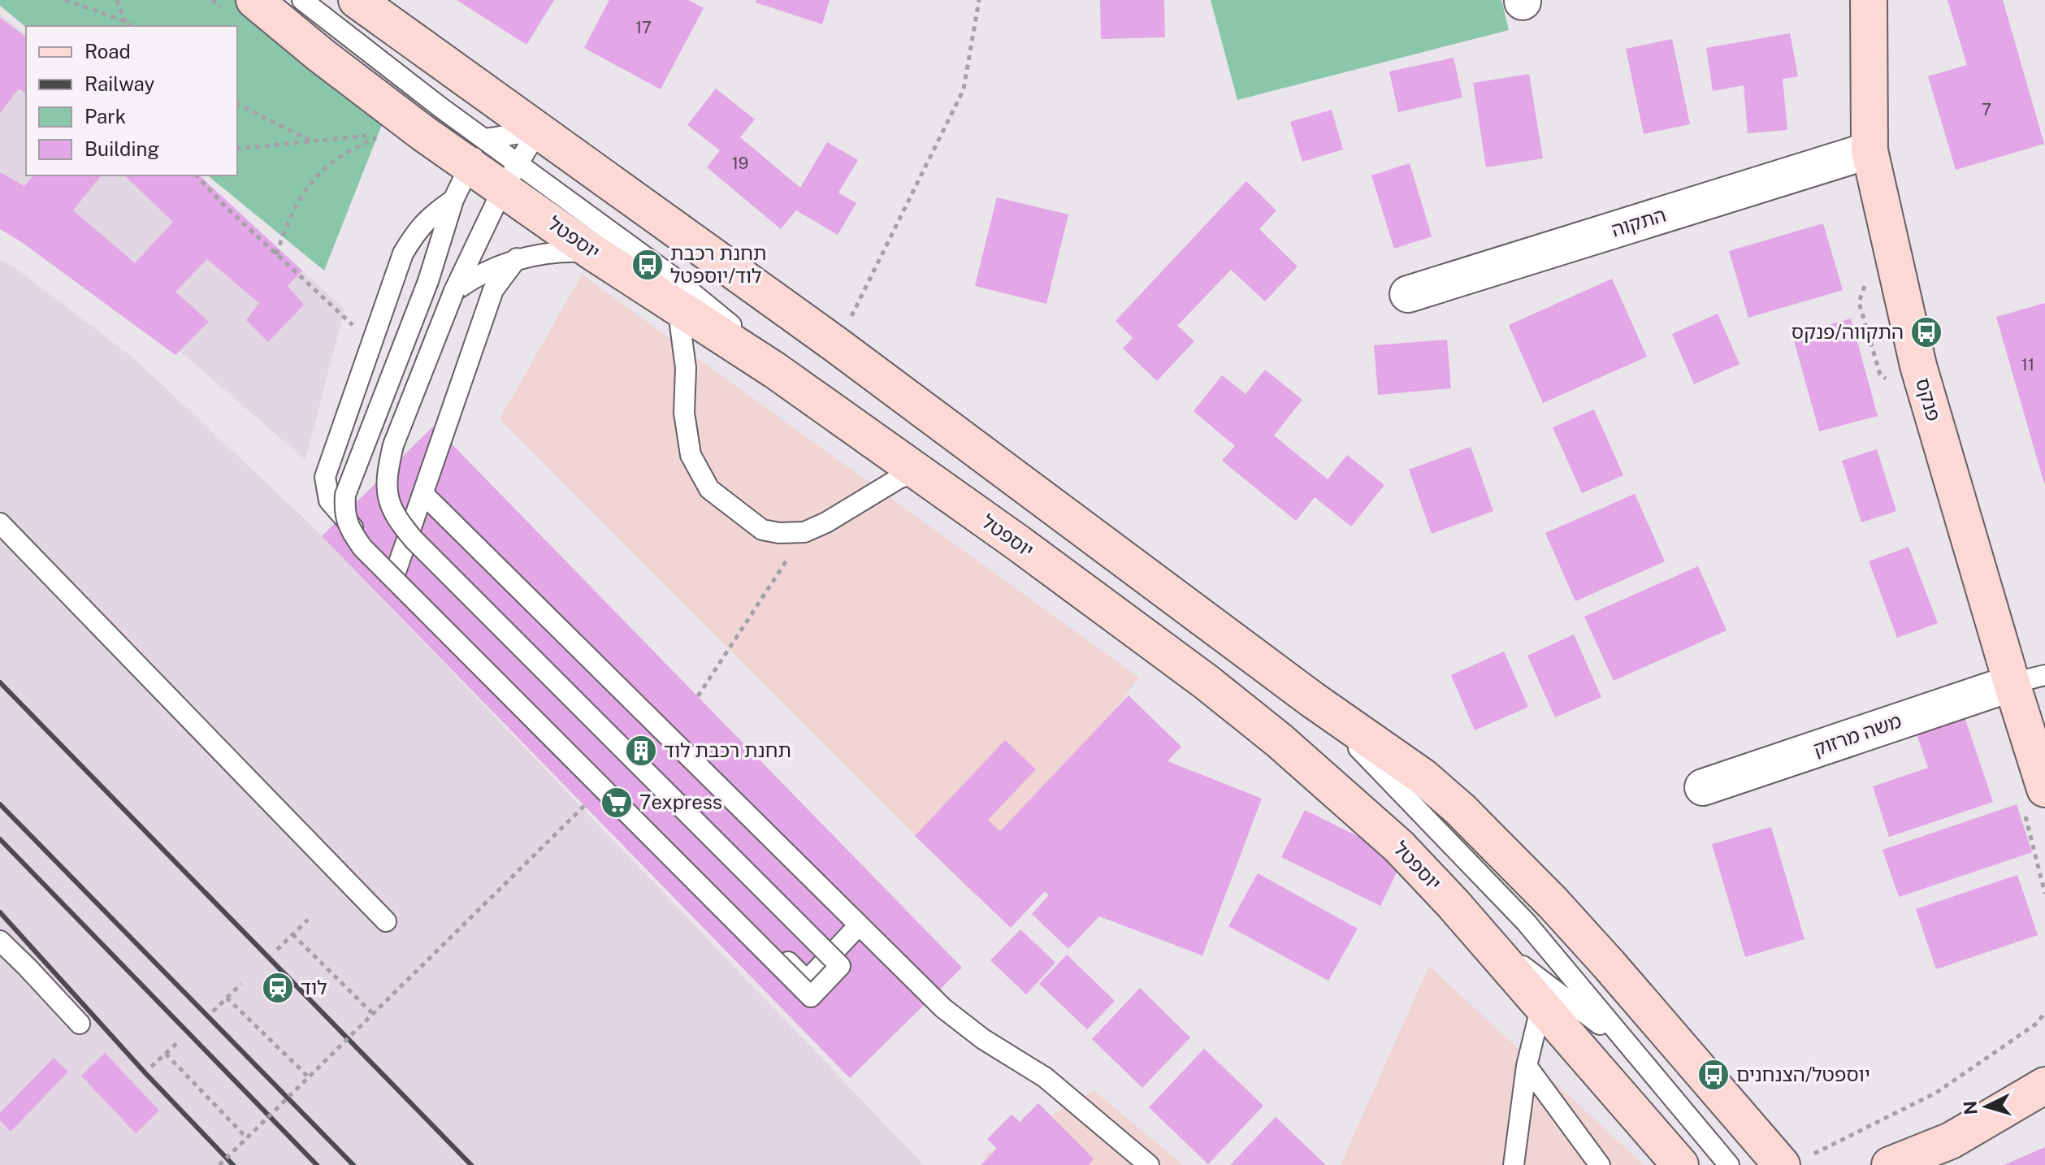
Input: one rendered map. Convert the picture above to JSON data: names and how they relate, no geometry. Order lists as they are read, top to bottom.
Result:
{
  "streets": {
    "main road": ["יוספטל", "פנקס"],
    "street": ["התקוה", "משה מרזוק"]
  },
  "crossings": [
    ["התקוה", "פנקס"],
    ["פנקס", "משה מרזוק"]
  ],
  "places": {
    "bus stop": ["תחנת רכבת לוד/יוספטל", "התקווה/פנקס", "יוספטל/הצנחנים"],
    "building": ["תחנת רכבת לוד"],
    "supermarket": ["7express"],
    "station": ["לוד"]
  },
  "house_numbers": [
    "17",
    "7",
    "19",
    "11"
  ],
  "legend": [
    "Road",
    "Railway",
    "Park",
    "Building"
  ],
  "north": "left"
}
